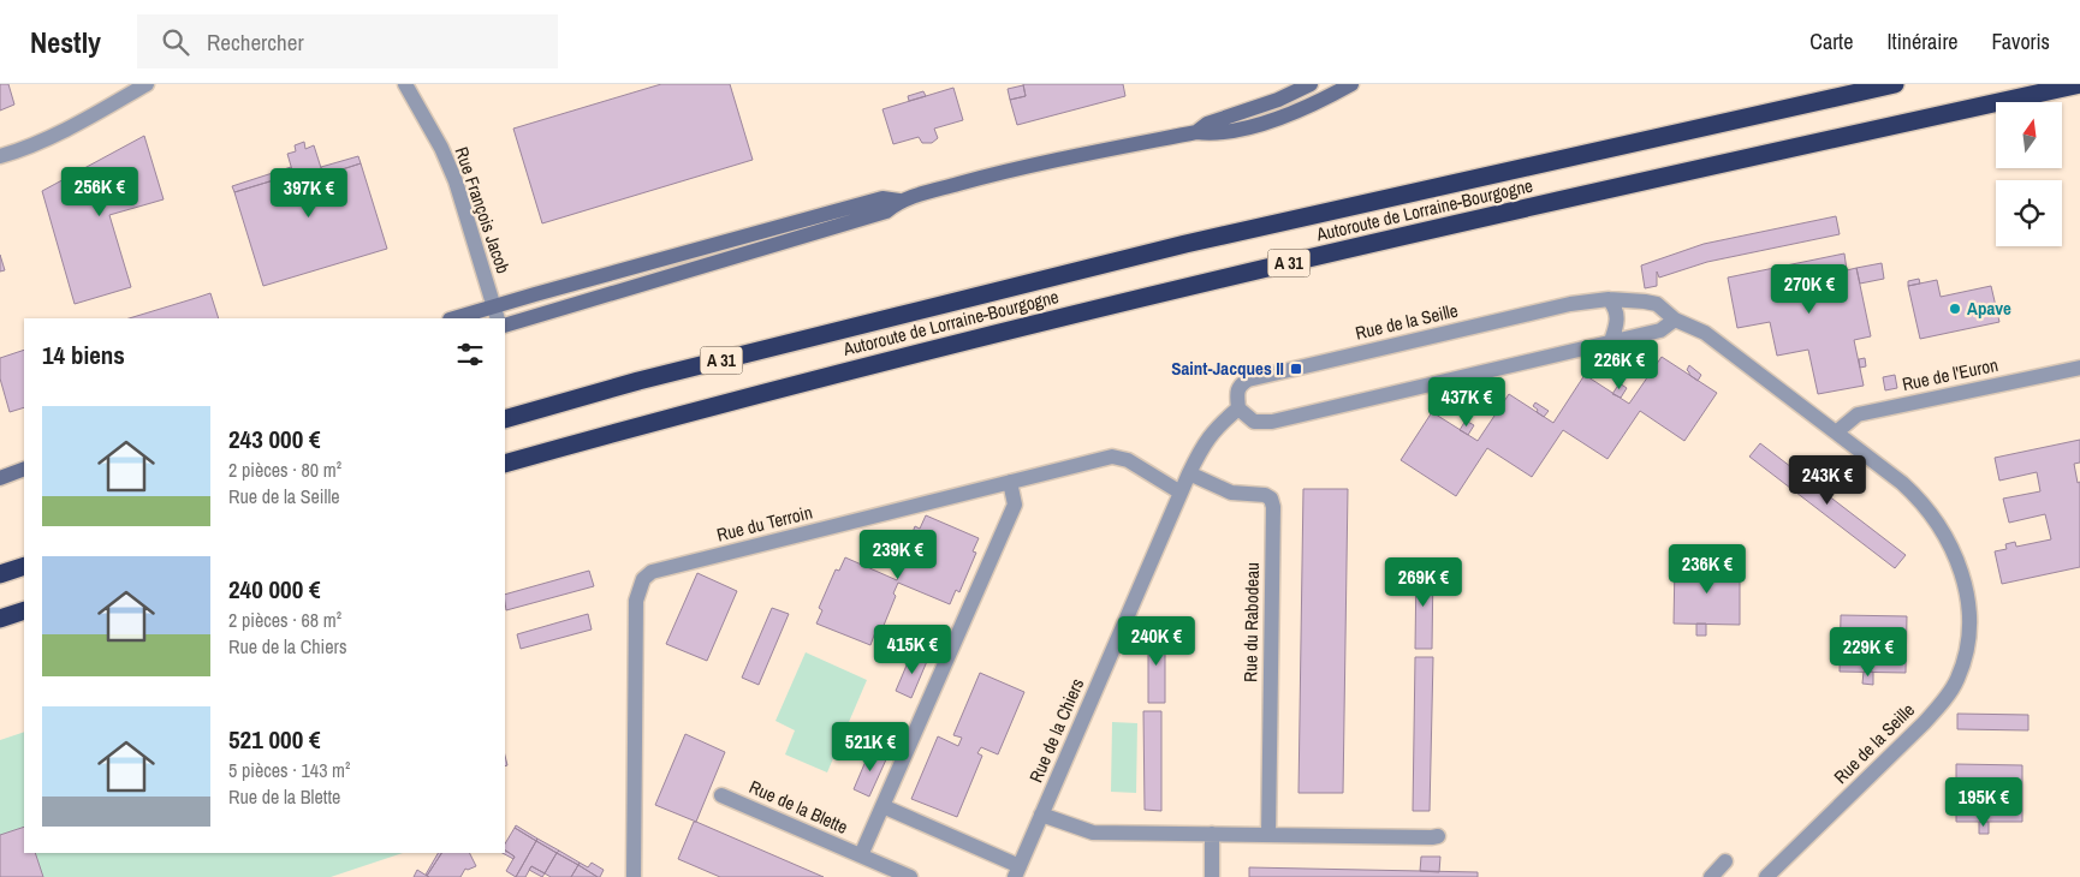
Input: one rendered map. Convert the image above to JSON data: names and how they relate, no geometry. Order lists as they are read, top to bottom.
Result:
{
  "streets": {
    "highway": ["Autoroute de Lorraine-Bourgogne", "A 31"],
    "street": [
      "Rue François Jacob",
      "Rue de la Seille",
      "Rue de l'Euron",
      "Rue du Terroin",
      "Rue du Rabodeau",
      "Rue de la Chiers",
      "Rue de la Blette"
    ]
  },
  "crossings": [
    ["Rue de la Seille", "Rue de l'Euron"],
    ["Rue du Terroin", "Rue de la Chiers"],
    ["Rue du Terroin", "Rue de la Blette"]
  ],
  "places": {
    "other": ["Apave"],
    "transit": ["Saint-Jacques II"]
  },
  "north": "top",
  "page": {
    "header": "Nestly",
    "search": "Rechercher",
    "nav": ["Carte", "Itinéraire", "Favoris"],
    "price": [
      "256K €",
      "397K €",
      "270K €",
      "226K €",
      "437K €",
      "243K €",
      "239K €",
      "236K €",
      "269K €",
      "240K €",
      "415K €",
      "229K €",
      "521K €",
      "195K €"
    ],
    "heading": "14 biens",
    "list": [
      {
        "name": "243 000 €",
        "note": "2 pièces · 80 m² · Rue de la Seille"
      },
      {
        "name": "240 000 €",
        "note": "2 pièces · 68 m² · Rue de la Chiers"
      },
      {
        "name": "521 000 €",
        "note": "5 pièces · 143 m² · Rue de la Blette"
      }
    ]
  }
}
